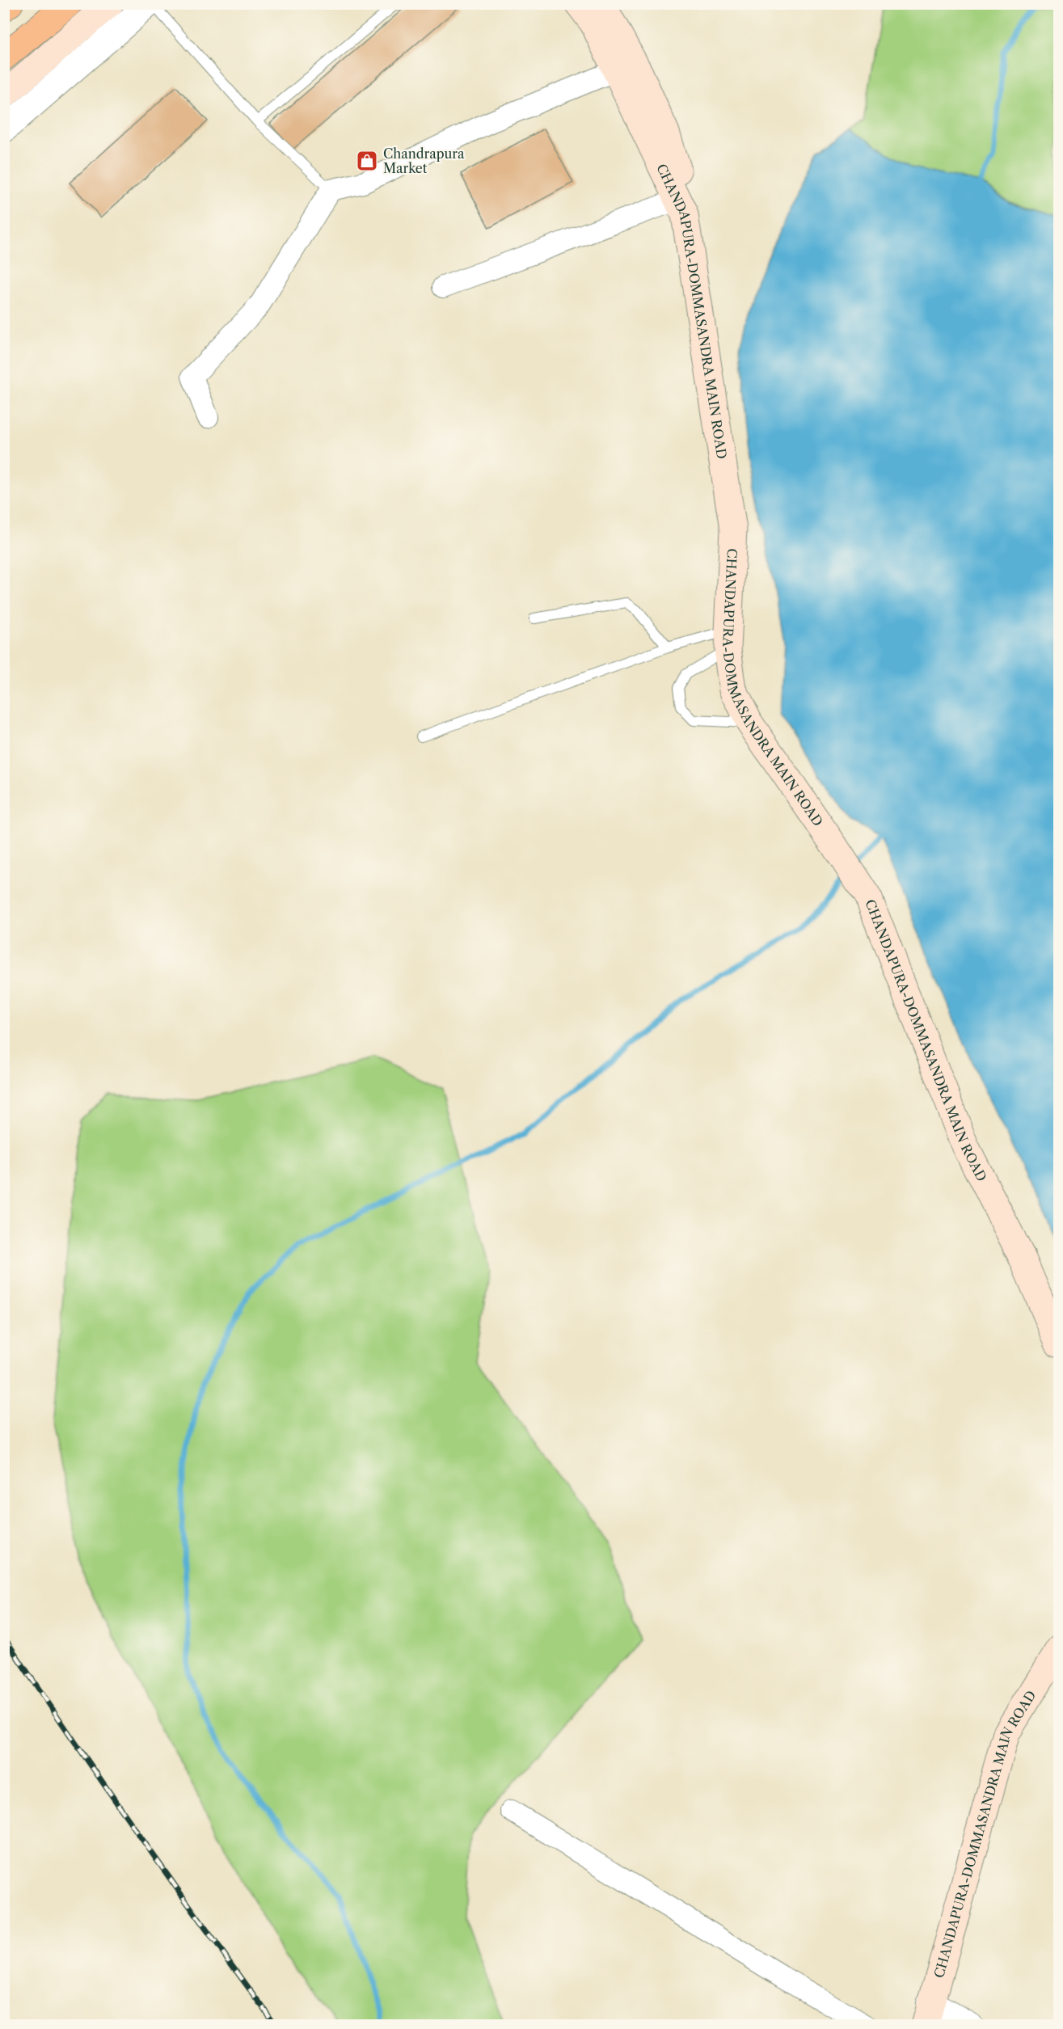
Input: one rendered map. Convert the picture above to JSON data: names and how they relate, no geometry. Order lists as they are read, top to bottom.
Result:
{
  "streets": {
    "main road": ["CHANDAPURA-DOMMASANDRA MAIN ROAD"]
  },
  "places": {
    "shop": ["Chandrapura Market"]
  }
}
